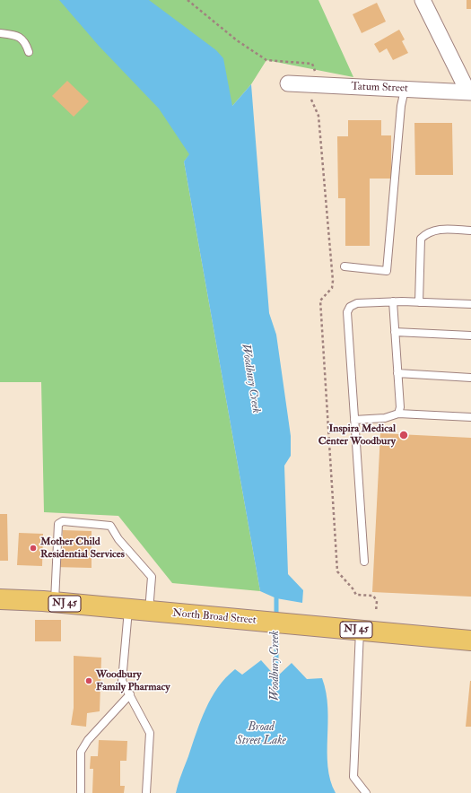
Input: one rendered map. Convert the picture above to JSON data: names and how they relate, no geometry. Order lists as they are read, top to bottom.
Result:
{
  "streets": {
    "main road": ["NJ 45", "North Broad Street"],
    "street": ["Tatum Street"]
  },
  "water": ["Woodbury Creek", "Broad Street Lake"],
  "places": ["Inspira Medical Center Woodbury", "Mother Child Residential Services", "Woodbury Family Pharmacy"]
}
